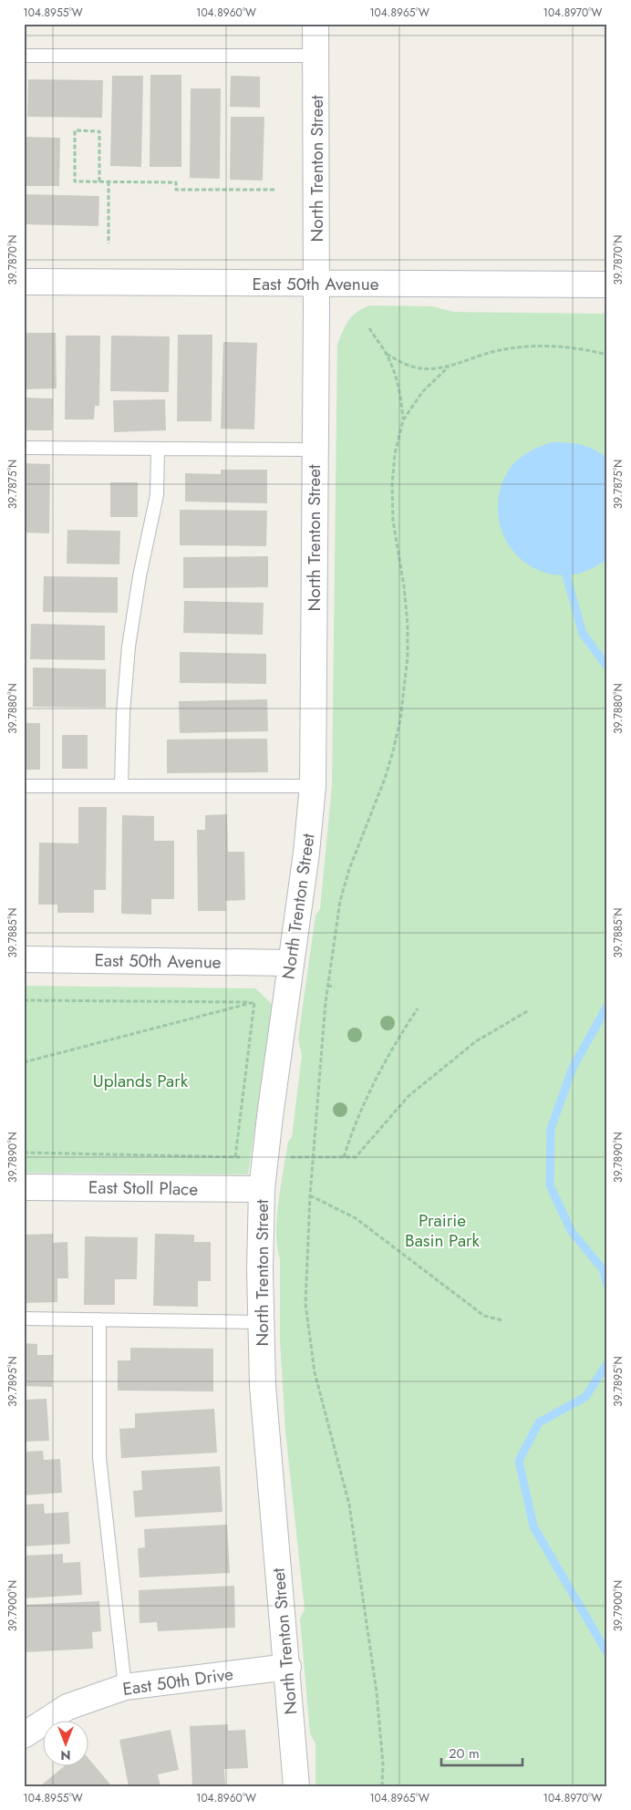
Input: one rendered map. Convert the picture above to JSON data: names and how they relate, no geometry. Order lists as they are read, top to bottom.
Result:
{
  "streets": {
    "street": [
      "North Trenton Street",
      "East 50th Avenue",
      "East Stoll Place",
      "East 50th Drive"
    ]
  },
  "crossings": [
    ["North Trenton Street", "East 50th Avenue"],
    ["North Trenton Street", "East Stoll Place"],
    ["North Trenton Street", "East 50th Drive"]
  ],
  "parks": ["Uplands Park", "Prairie Basin Park"],
  "scale_bar": "20 m",
  "north": "bottom",
  "coordinates": [
    "104.8955°W",
    "104.8960°W",
    "104.8965°W",
    "104.8970°W",
    "39.7870°N",
    "39.7875°N",
    "39.7880°N",
    "39.7885°N",
    "39.7890°N",
    "39.7895°N",
    "39.7900°N"
  ]
}
